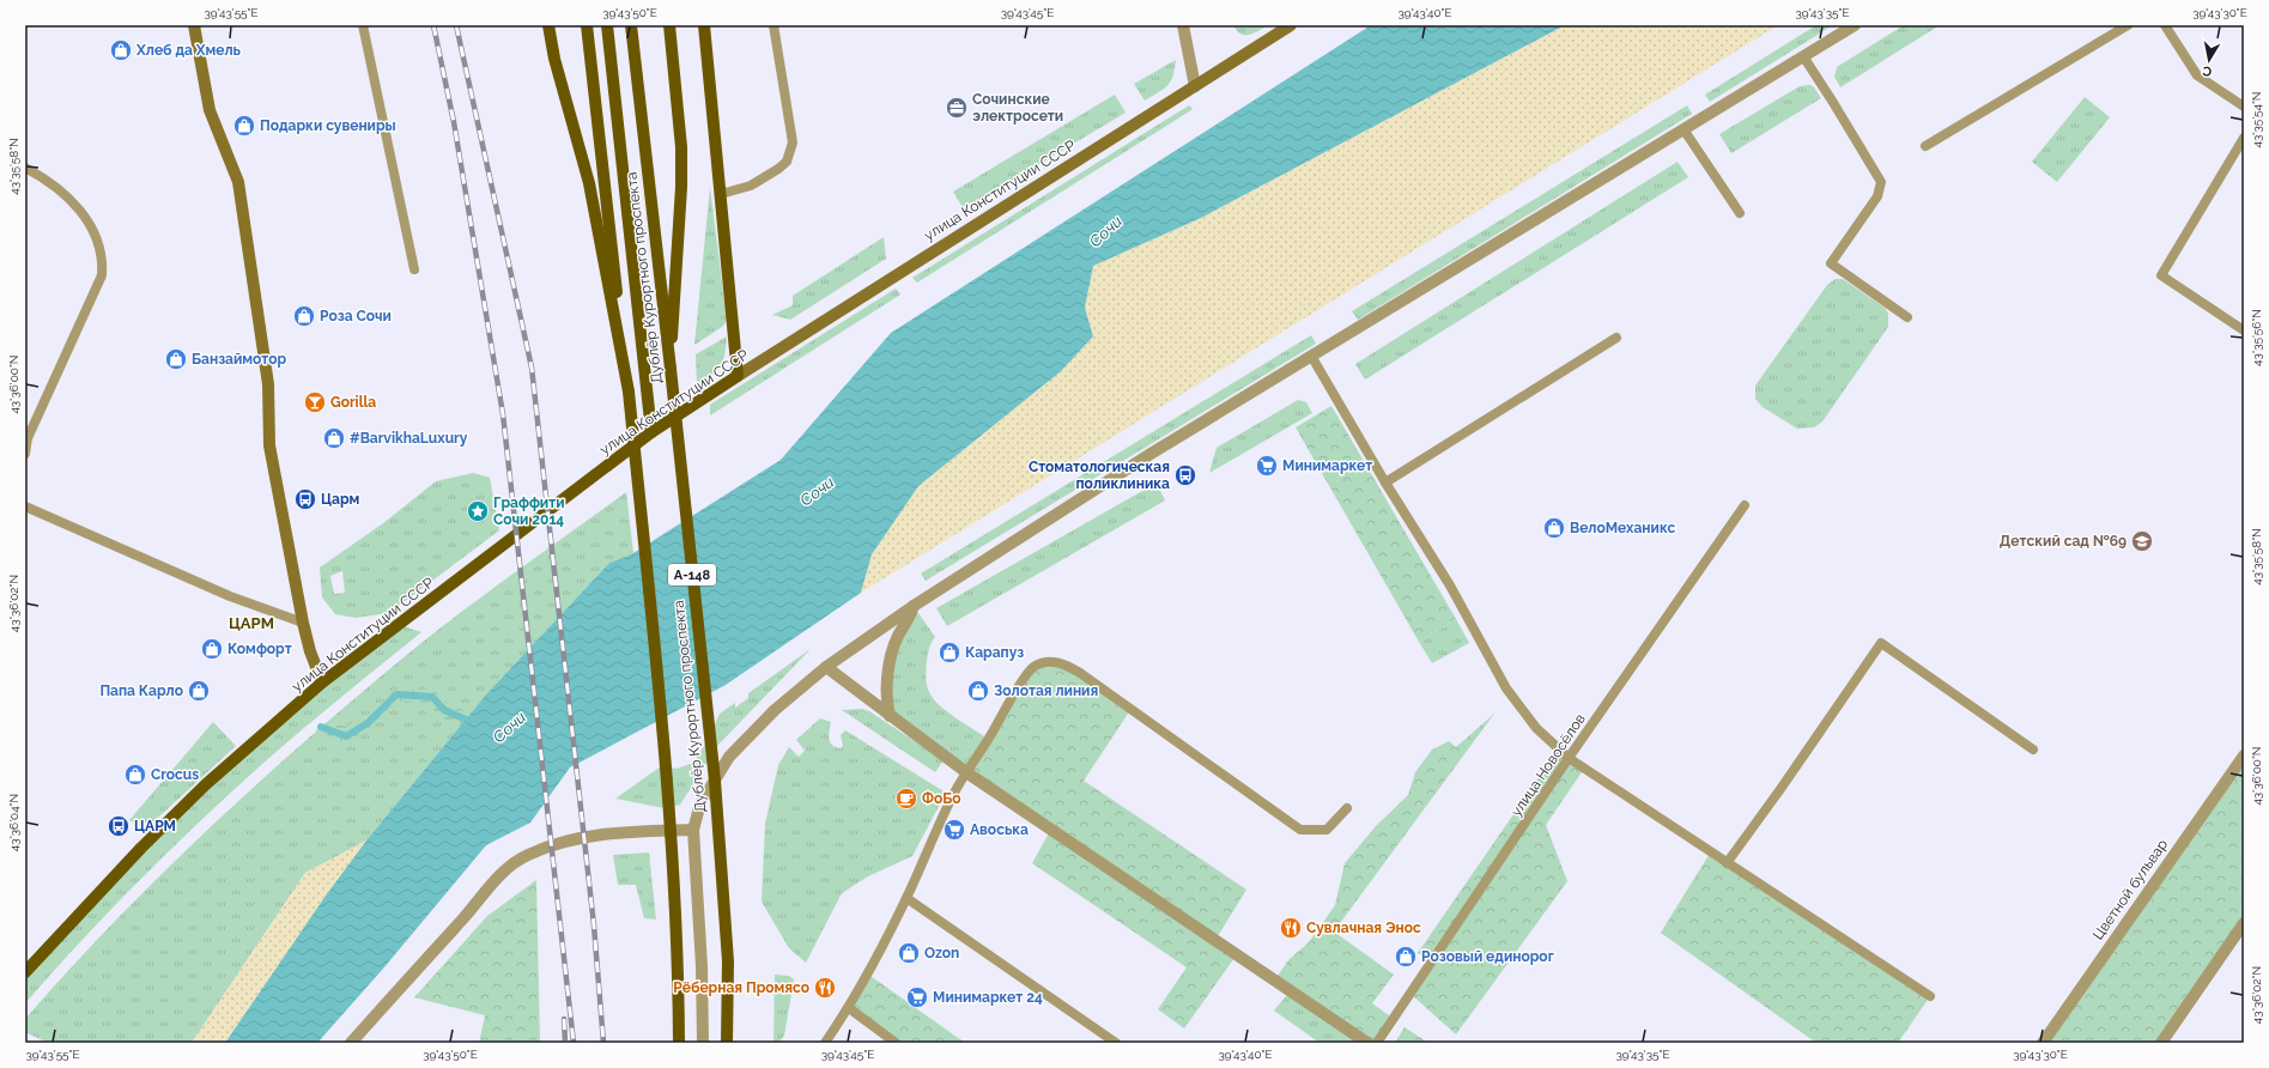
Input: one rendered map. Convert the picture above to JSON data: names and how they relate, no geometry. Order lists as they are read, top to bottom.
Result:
{
  "streets": {
    "main road": ["улица Конституции СССР", "Дублёр Курортного проспекта", "А-148"],
    "street": ["Цветной бульвар"],
    "lane": ["улица Новосёлов"]
  },
  "crossings": [
    ["Дублёр Курортного проспекта", "А-148"]
  ],
  "districts": ["ЦАРМ"],
  "water": ["Сочи"],
  "places": {
    "shop": [
      "Хлеб да Хмель",
      "Подарки сувениры",
      "Роза Сочи",
      "Банзаймотор",
      "#BarvikhaLuxury",
      "ВелоМеханикс",
      "Комфорт",
      "Карапуз",
      "Папа Карло",
      "Золотая линия",
      "Crocus",
      "Ozon",
      "Розовый единорог"
    ],
    "office": ["Сочинские электросети"],
    "bar": ["Gorilla"],
    "supermarket": ["Минимаркет", "Авоська", "Минимаркет 24"],
    "bus stop": ["Стоматологическая поликлиника", "Царм", "ЦАРМ"],
    "place": ["Граффити Сочи 2014"],
    "school or university": ["Детский сад №69"],
    "cafe": ["ФоБо"],
    "restaurant": ["Сувлачная Энос", "Рёберная Промясо"]
  },
  "north": "bottom",
  "coordinates": [
    "39°43'55\"E",
    "39°43'50\"E",
    "39°43'45\"E",
    "39°43'40\"E",
    "39°43'35\"E",
    "39°43'30\"E",
    "43°35'54\"N",
    "43°35'58\"N",
    "43°35'56\"N",
    "43°36'00\"N",
    "43°36'02\"N",
    "43°36'04\"N"
  ]
}
